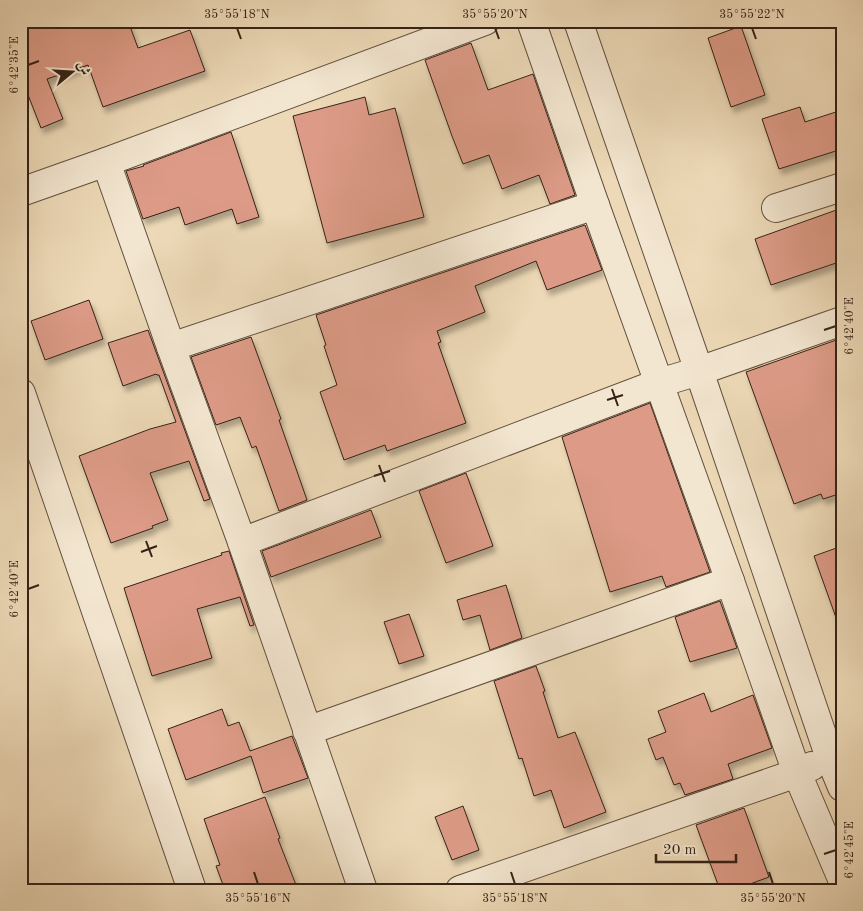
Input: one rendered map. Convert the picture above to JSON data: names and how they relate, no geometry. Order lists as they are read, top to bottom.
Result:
{
  "scale_bar": "20 m",
  "north": "right",
  "coordinates": [
    "35°55'18\"N",
    "35°55'20\"N",
    "35°55'22\"N",
    "6°42'35\"E",
    "6°42'40\"E",
    "6°42'45\"E",
    "35°55'16\"N"
  ]
}
